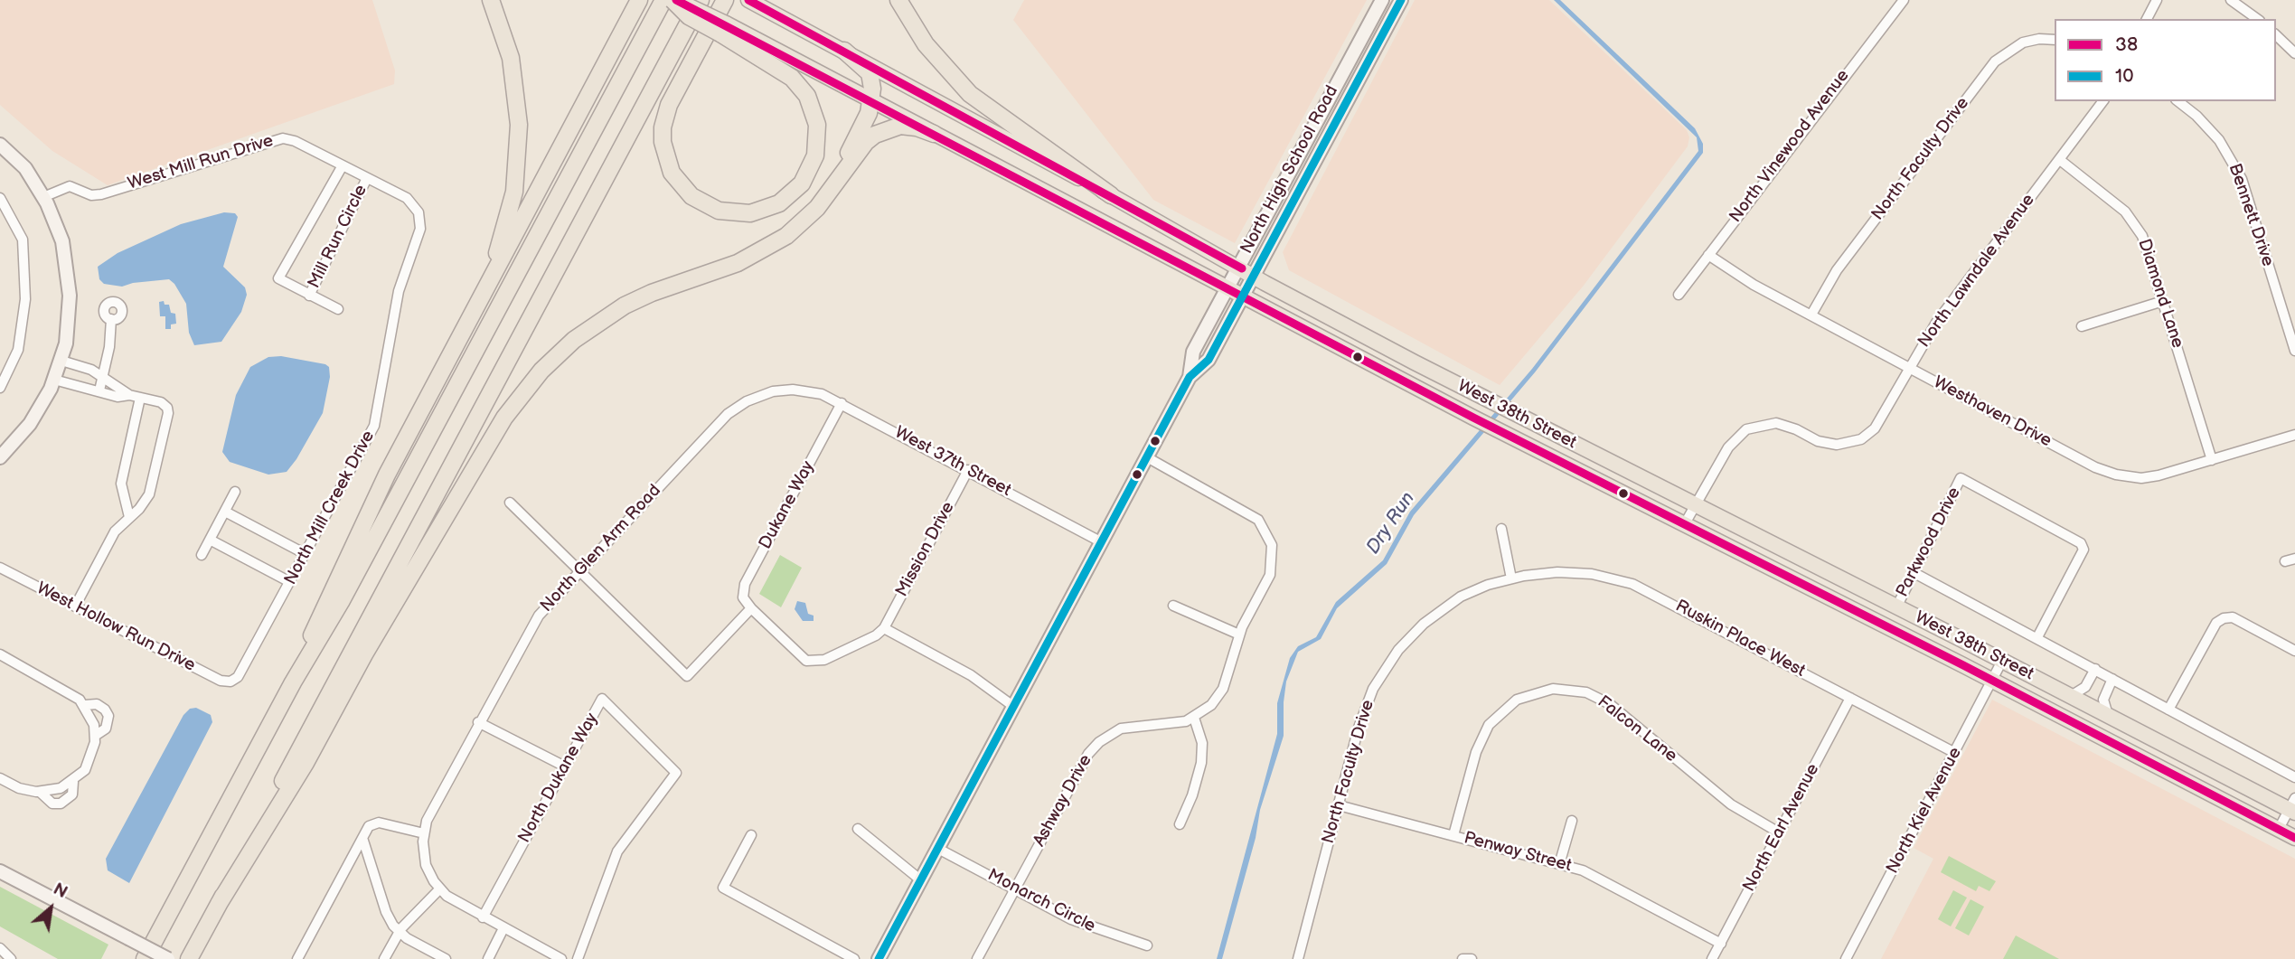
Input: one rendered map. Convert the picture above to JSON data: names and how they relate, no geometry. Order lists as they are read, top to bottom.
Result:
{
  "streets": {
    "main road": ["West 38th Street"],
    "street": [
      "North Vinewood Avenue",
      "North Faculty Drive",
      "West Mill Run Drive",
      "North High School Road",
      "Bennett Drive",
      "Mill Run Circle",
      "North Lawndale Avenue",
      "Diamond Lane",
      "Westhaven Drive",
      "West 37th Street",
      "Dukane Way",
      "North Mill Creek Drive",
      "Parkwood Drive",
      "North Glen Arm Road",
      "Mission Drive",
      "West Hollow Run Drive",
      "Ruskin Place West",
      "Falcon Lane",
      "North Dukane Way",
      "Ashway Drive",
      "North Kiel Avenue",
      "North Earl Avenue",
      "Penway Street",
      "Monarch Circle"
    ]
  },
  "crossings": [
    ["North Vinewood Avenue", "Westhaven Drive"],
    ["North Faculty Drive", "Westhaven Drive"],
    ["North Faculty Drive", "Ruskin Place West"],
    ["North Faculty Drive", "Penway Street"],
    ["West Mill Run Drive", "Mill Run Circle"],
    ["West Mill Run Drive", "North Mill Creek Drive"],
    ["North High School Road", "West 38th Street"],
    ["North High School Road", "West 37th Street"],
    ["North High School Road", "Ashway Drive"],
    ["North High School Road", "Monarch Circle"],
    ["North Lawndale Avenue", "Diamond Lane"],
    ["North Lawndale Avenue", "Westhaven Drive"],
    ["North Lawndale Avenue", "West 38th Street"],
    ["Diamond Lane", "Westhaven Drive"],
    ["West 38th Street", "Parkwood Drive"],
    ["West 38th Street", "North Kiel Avenue"],
    ["West 37th Street", "Dukane Way"],
    ["West 37th Street", "North Glen Arm Road"],
    ["West 37th Street", "Mission Drive"],
    ["North Mill Creek Drive", "West Hollow Run Drive"],
    ["Ruskin Place West", "North Kiel Avenue"],
    ["Ruskin Place West", "North Earl Avenue"],
    ["Falcon Lane", "North Earl Avenue"],
    ["Falcon Lane", "Penway Street"],
    ["Ashway Drive", "Monarch Circle"],
    ["North Earl Avenue", "Penway Street"]
  ],
  "water": ["Dry Run"],
  "lines": ["transit line 38", "transit line 10"],
  "legend": ["38", "10"],
  "north": "top right"
}
